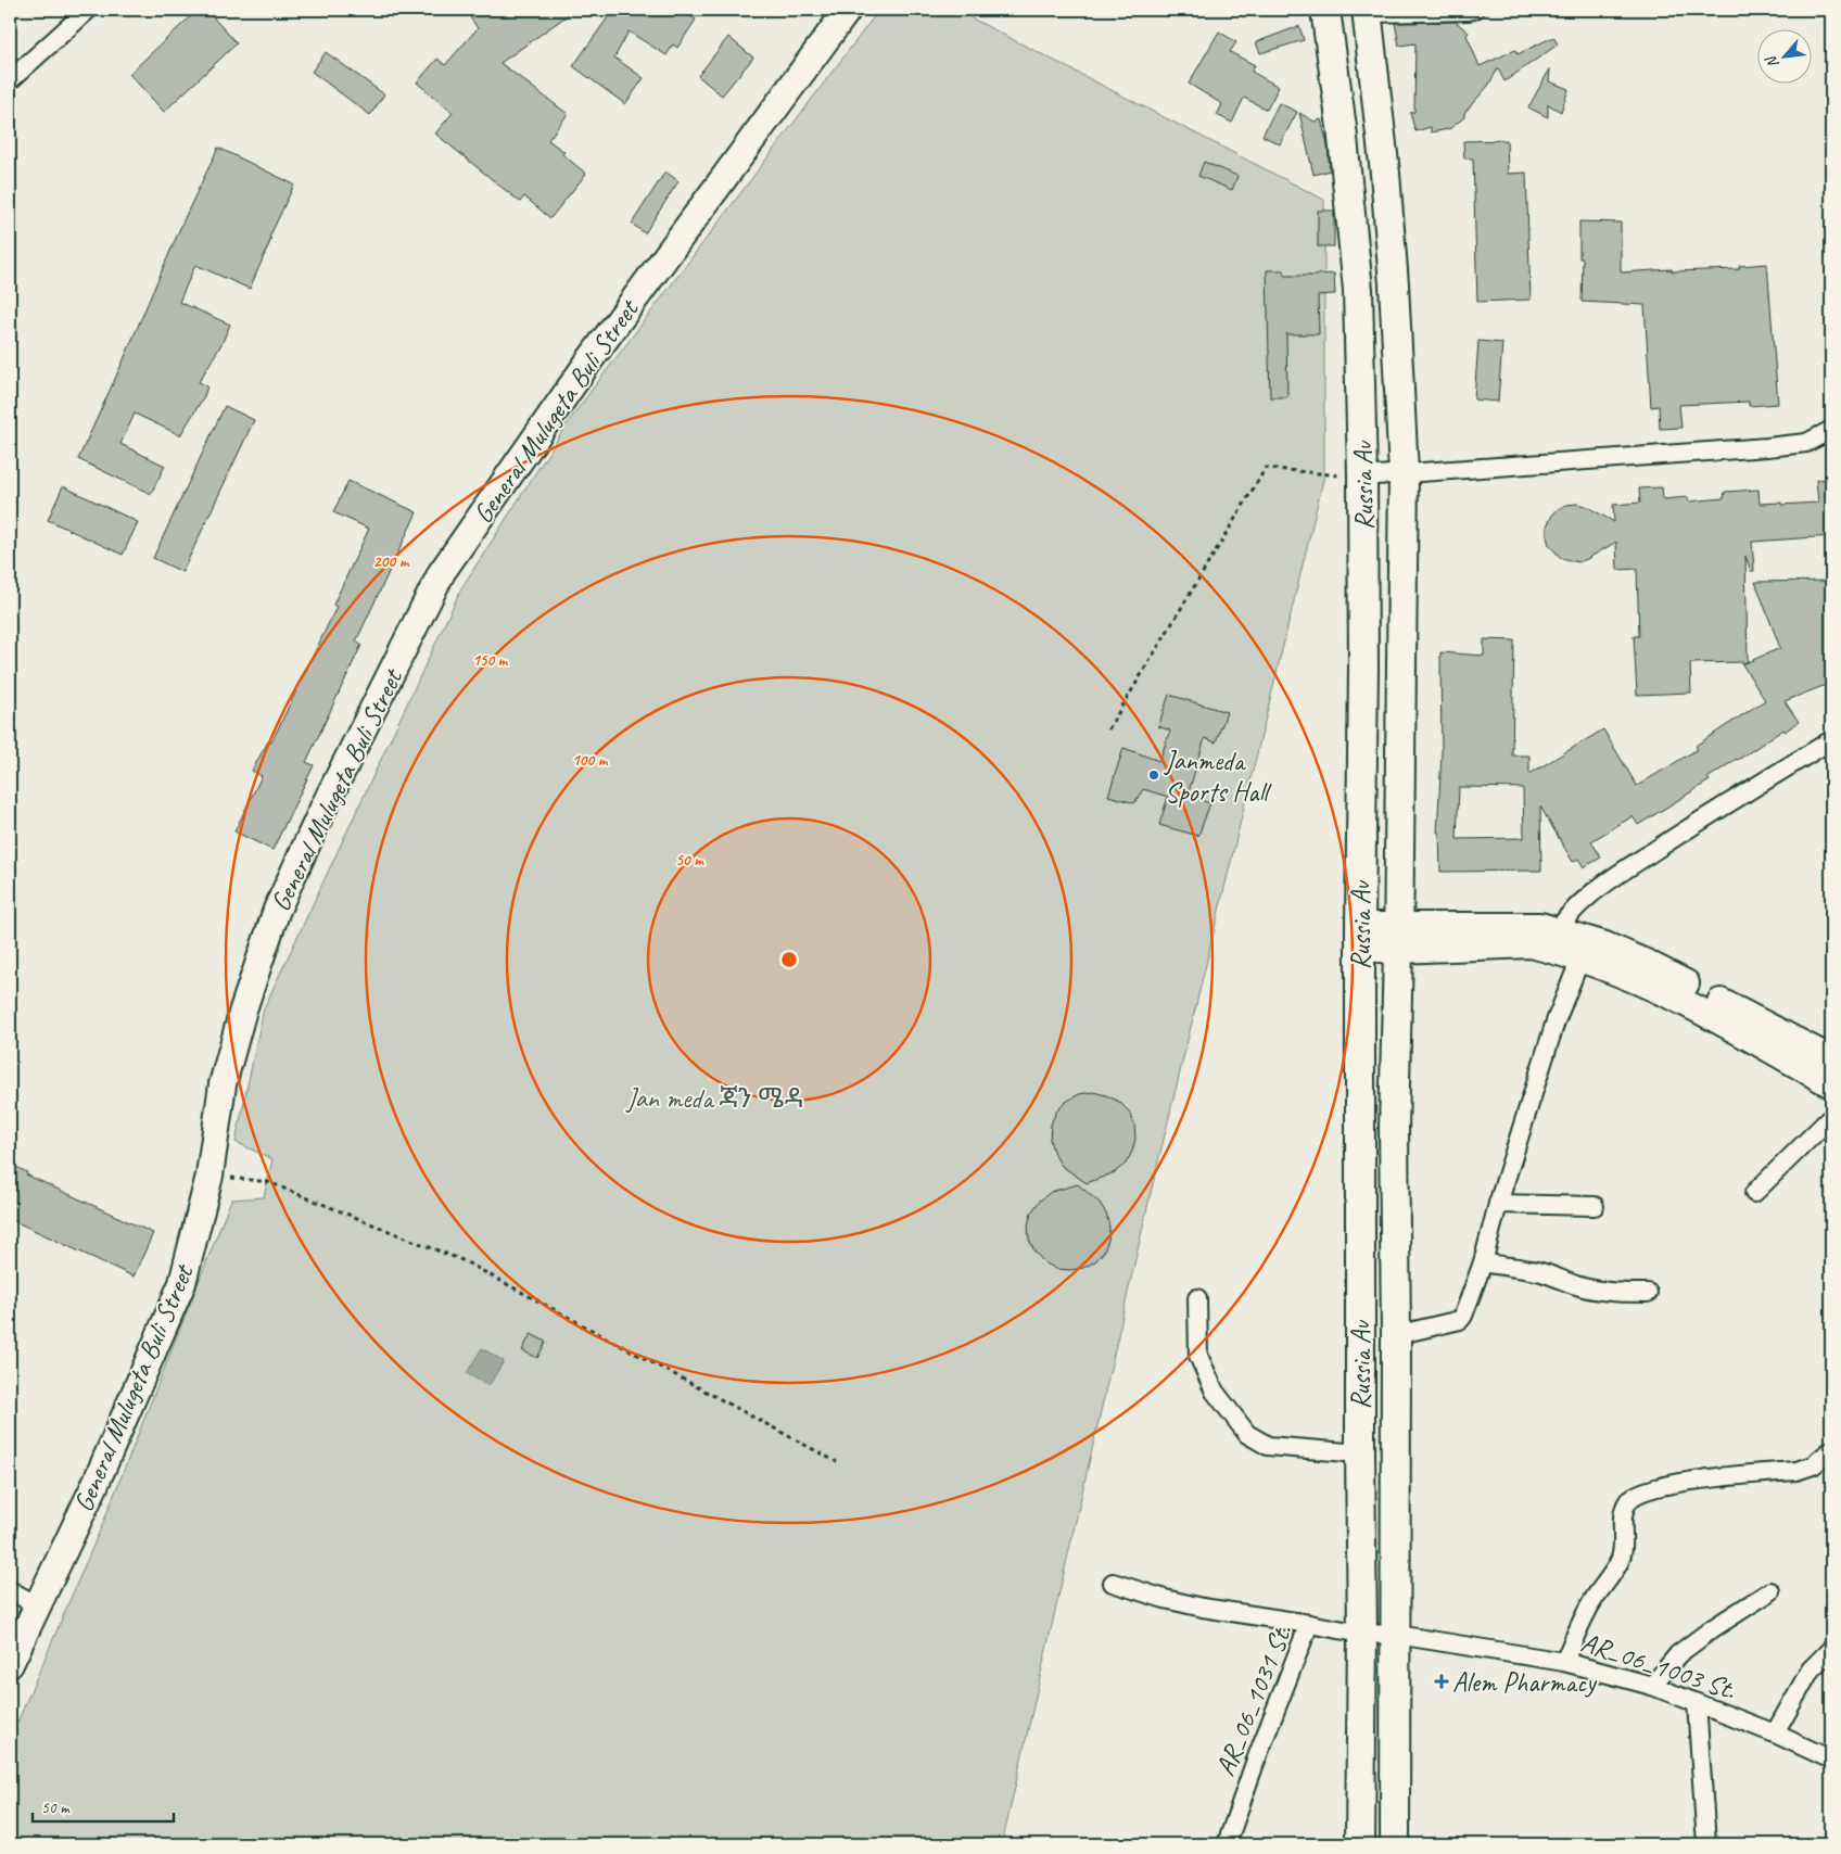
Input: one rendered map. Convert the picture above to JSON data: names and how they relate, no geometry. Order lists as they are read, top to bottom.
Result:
{
  "streets": {
    "main road": ["General Mulugeta Buli Street", "Russia Av"],
    "street": ["AR_06_1003 St.", "AR_06_1031 St."]
  },
  "crossings": [
    ["Russia Av", "AR_06_1003 St."],
    ["Russia Av", "AR_06_1031 St."],
    ["AR_06_1003 St.", "AR_06_1031 St."]
  ],
  "parks": ["Jan meda ጃን ሜዳ"],
  "places": {
    "other": ["Janmeda Sports Hall"],
    "health": ["Alem Pharmacy"]
  },
  "scale_bar": "50 m",
  "north": "bottom left",
  "rings": [
    "200 m",
    "150 m",
    "100 m",
    "50 m"
  ]
}
